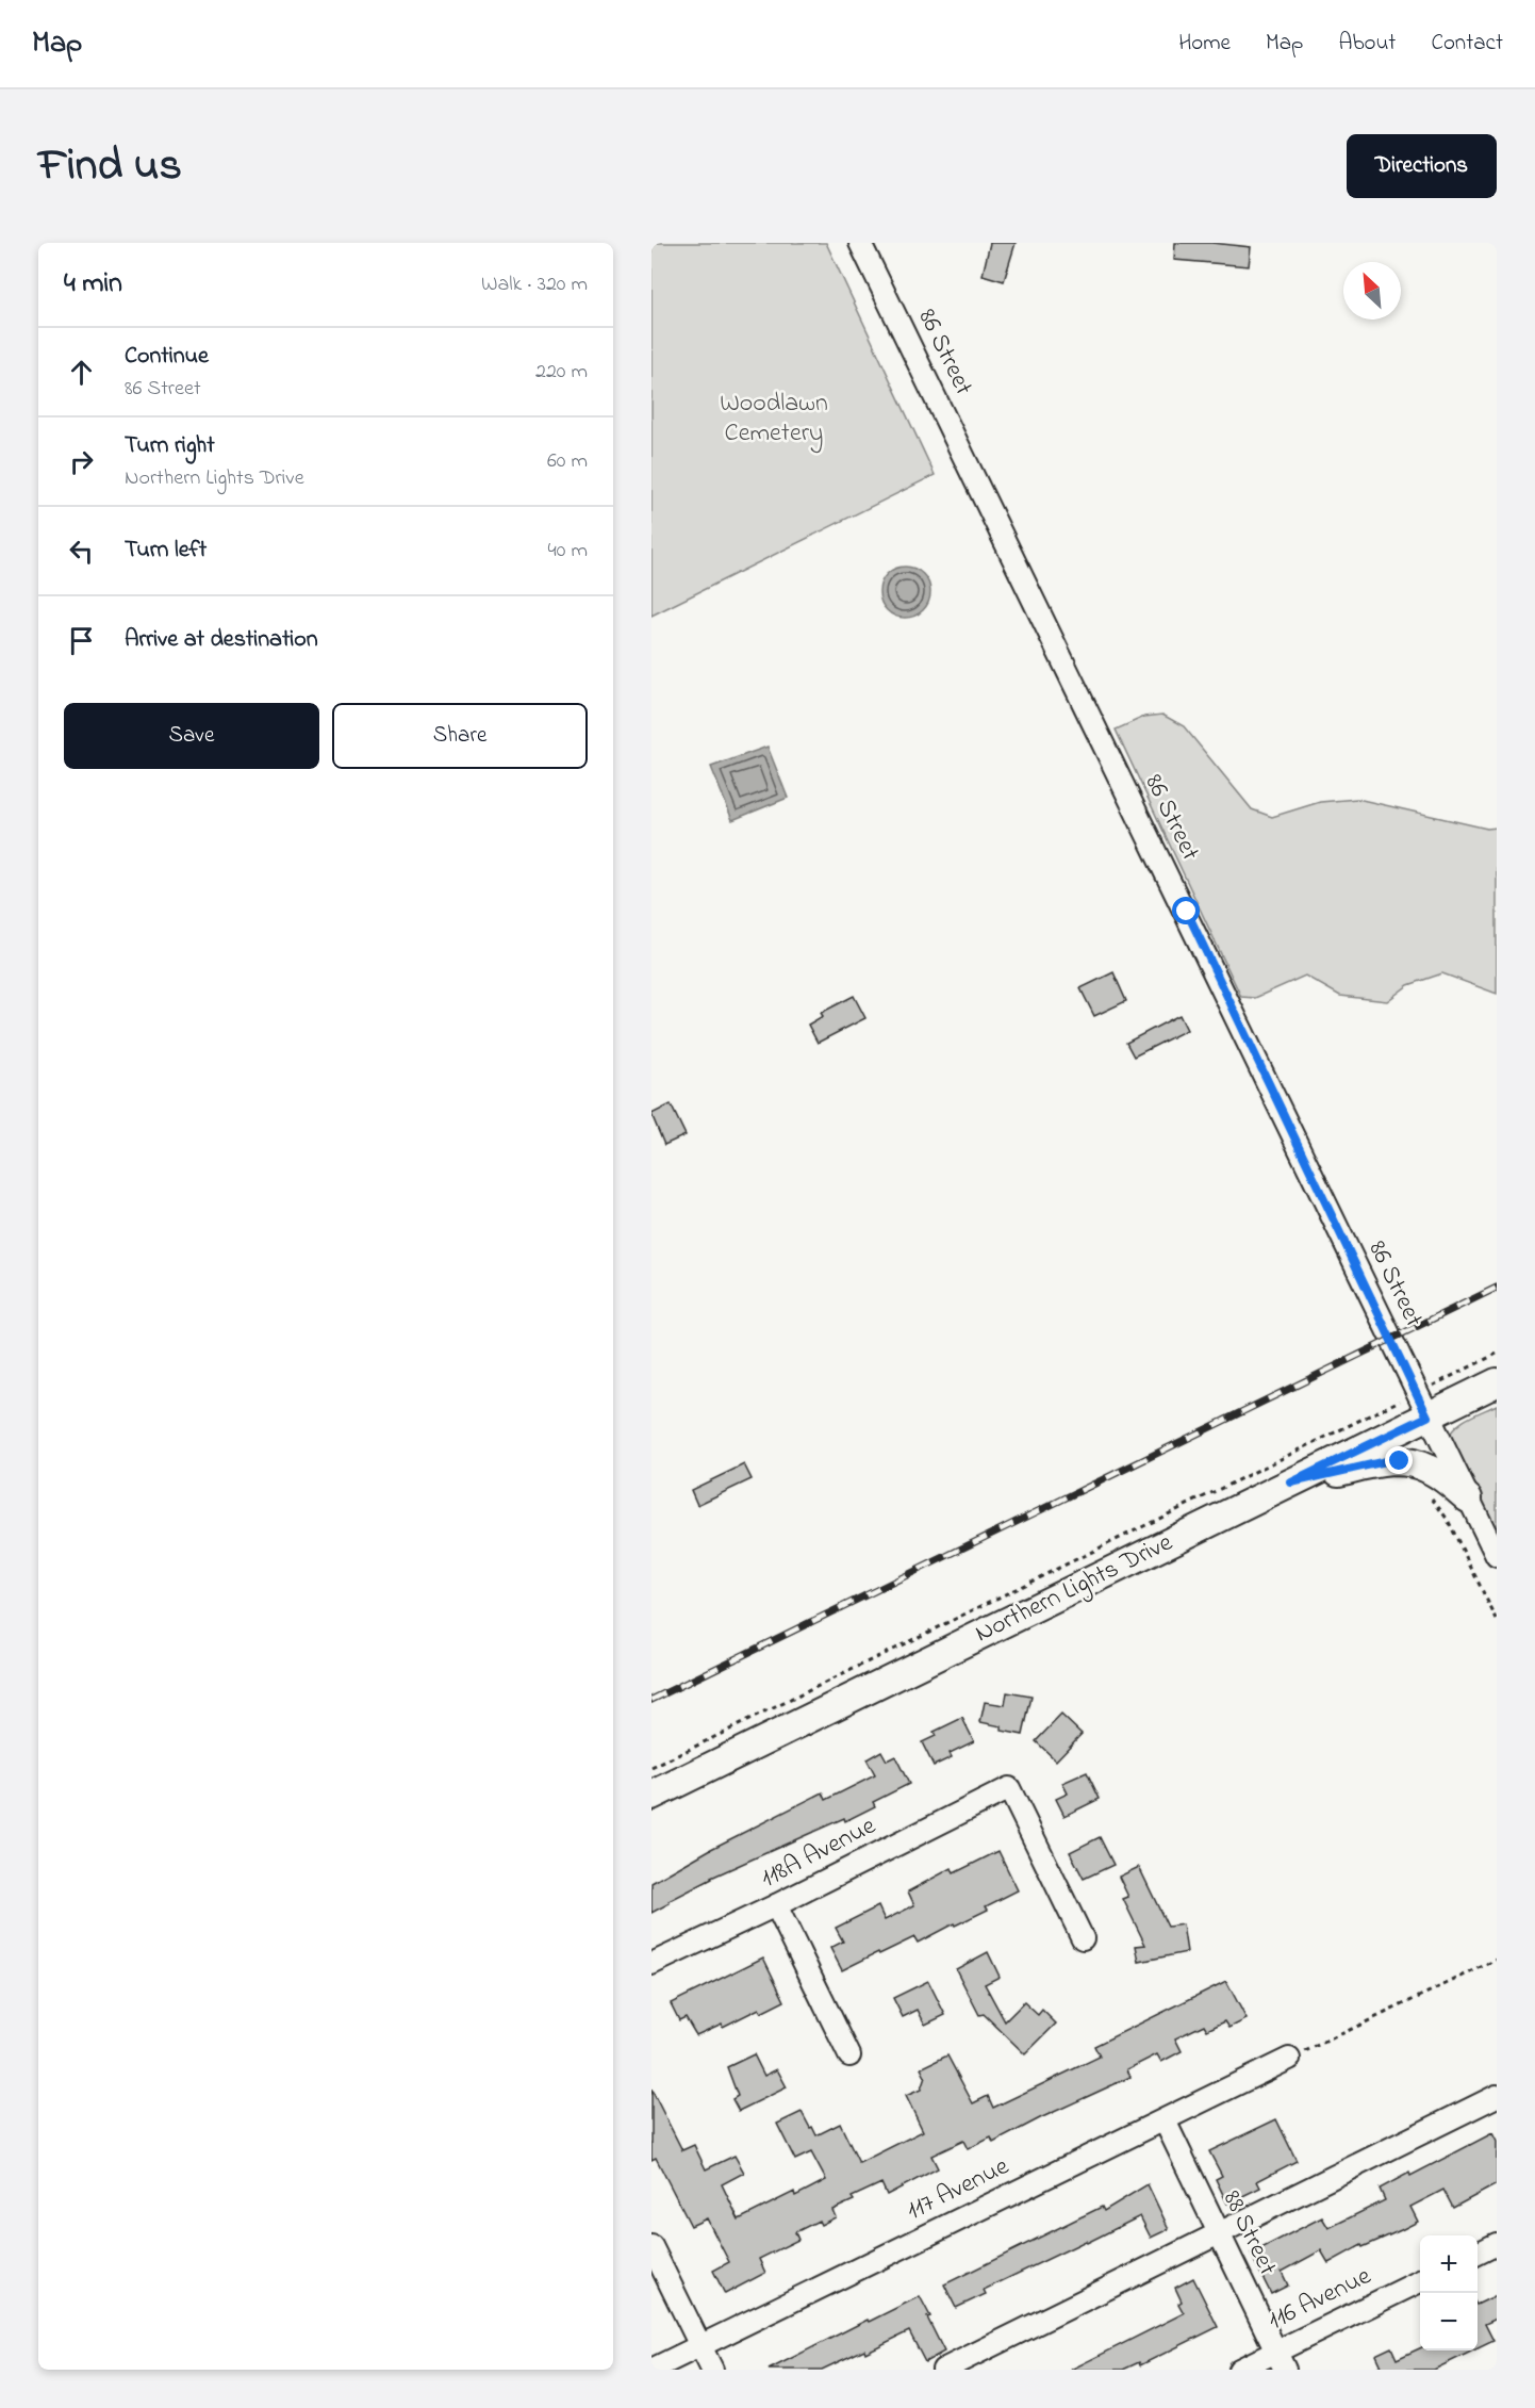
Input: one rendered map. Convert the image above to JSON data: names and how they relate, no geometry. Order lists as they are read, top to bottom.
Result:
{
  "streets": {
    "main road": ["Northern Lights Drive"],
    "street": [
      "86 Street",
      "118A Avenue",
      "117 Avenue",
      "88 Street",
      "116 Avenue"
    ]
  },
  "crossings": [
    ["86 Street", "Northern Lights Drive"],
    ["117 Avenue", "88 Street"],
    ["88 Street", "116 Avenue"]
  ],
  "parks": ["Woodlawn Cemetery"],
  "north": "top left",
  "page": {
    "header": "Map",
    "nav": [
      "Home",
      "Map",
      "About",
      "Contact"
    ],
    "title": "Find us",
    "buttons": [
      "Directions",
      ["Save", "Share"]
    ],
    "heading": ["4 min", "Walk · 320 m"],
    "list": [
      ["Continue", "86 Street", "220 m"],
      ["Turn right", "Northern Lights Drive", "60 m"],
      ["Turn left", "40 m"],
      "Arrive at destination"
    ],
    "map_buttons": ["+", "−"]
  }
}
